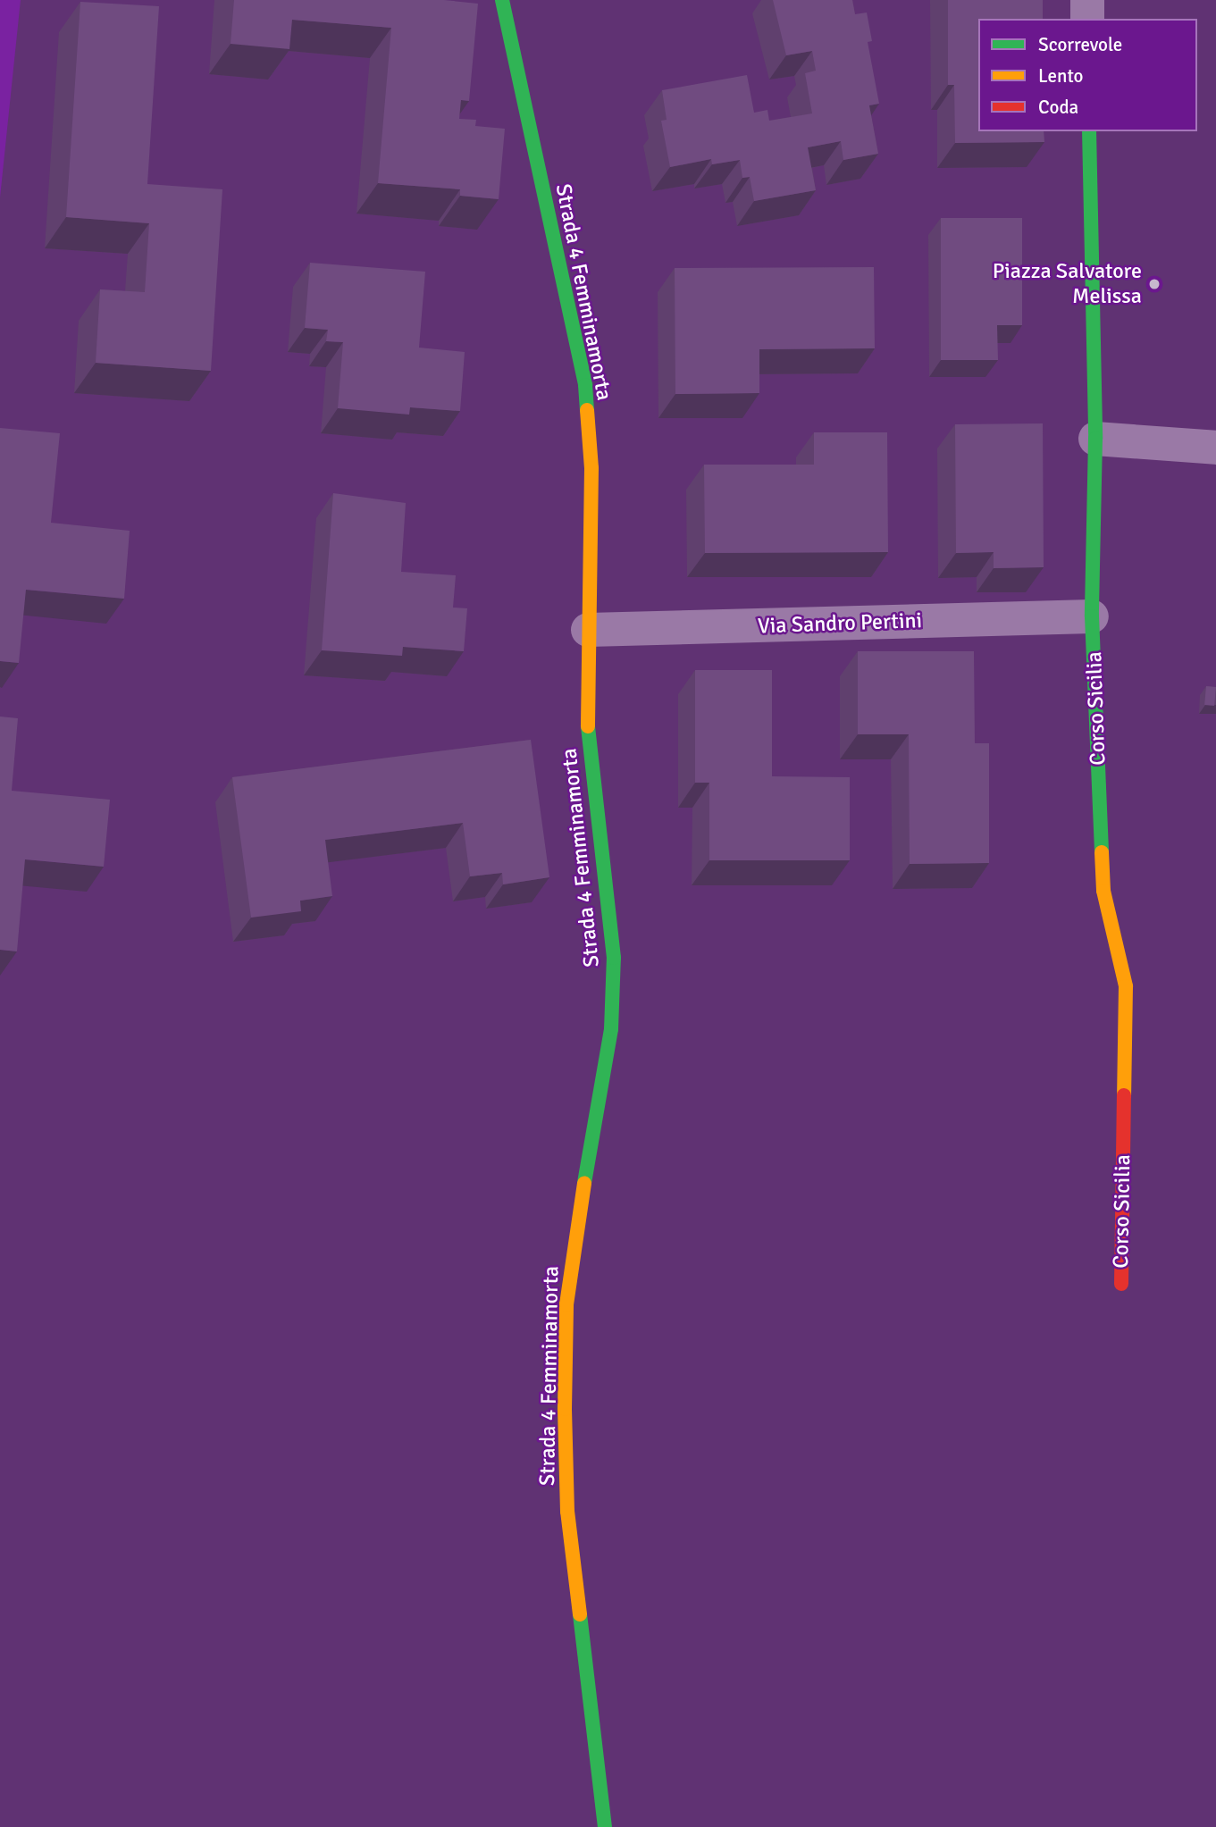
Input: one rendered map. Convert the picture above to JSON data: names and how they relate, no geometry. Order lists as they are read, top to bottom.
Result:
{
  "streets": {
    "street": ["Strada 4 Femminamorta", "Via Sandro Pertini", "Corso Sicilia"]
  },
  "crossings": [
    ["Strada 4 Femminamorta", "Via Sandro Pertini"],
    ["Via Sandro Pertini", "Corso Sicilia"]
  ],
  "places": ["Piazza Salvatore Melissa"],
  "legend": ["Scorrevole", "Lento", "Coda"]
}
